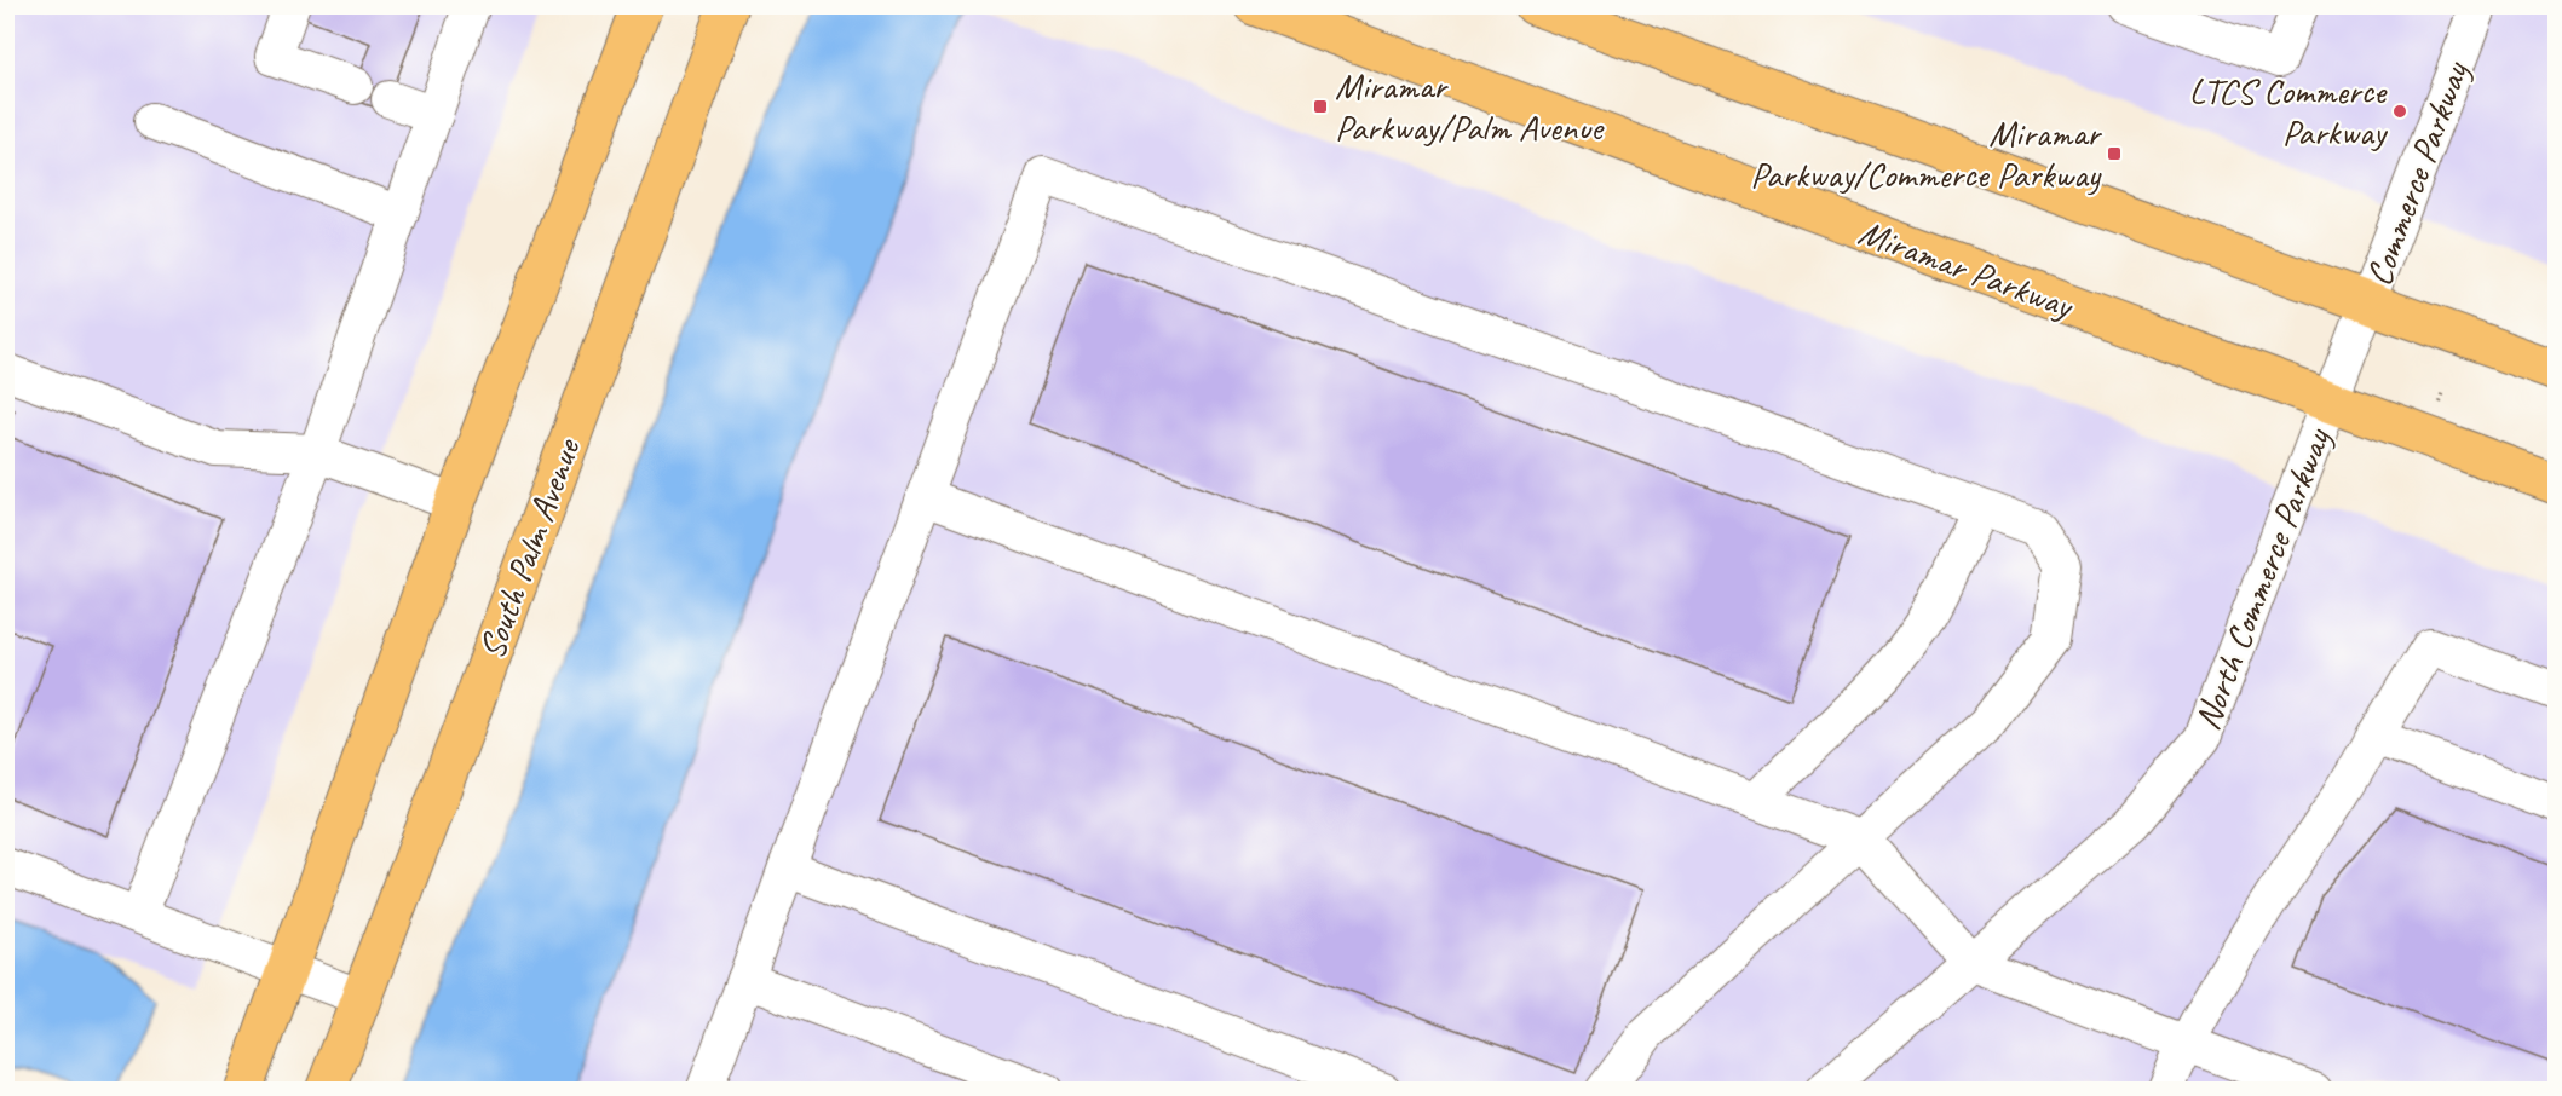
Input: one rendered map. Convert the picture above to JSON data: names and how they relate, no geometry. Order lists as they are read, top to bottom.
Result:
{
  "streets": {
    "main road": ["Miramar Parkway", "South Palm Avenue"],
    "street": ["Commerce Parkway", "North Commerce Parkway"]
  },
  "crossings": [
    ["Commerce Parkway", "North Commerce Parkway"],
    ["Miramar Parkway", "North Commerce Parkway"]
  ],
  "places": {
    "transit": ["Miramar Parkway/Palm Avenue", "Miramar Parkway/Commerce Parkway"],
    "other": ["LTCS Commerce Parkway"]
  }
}
